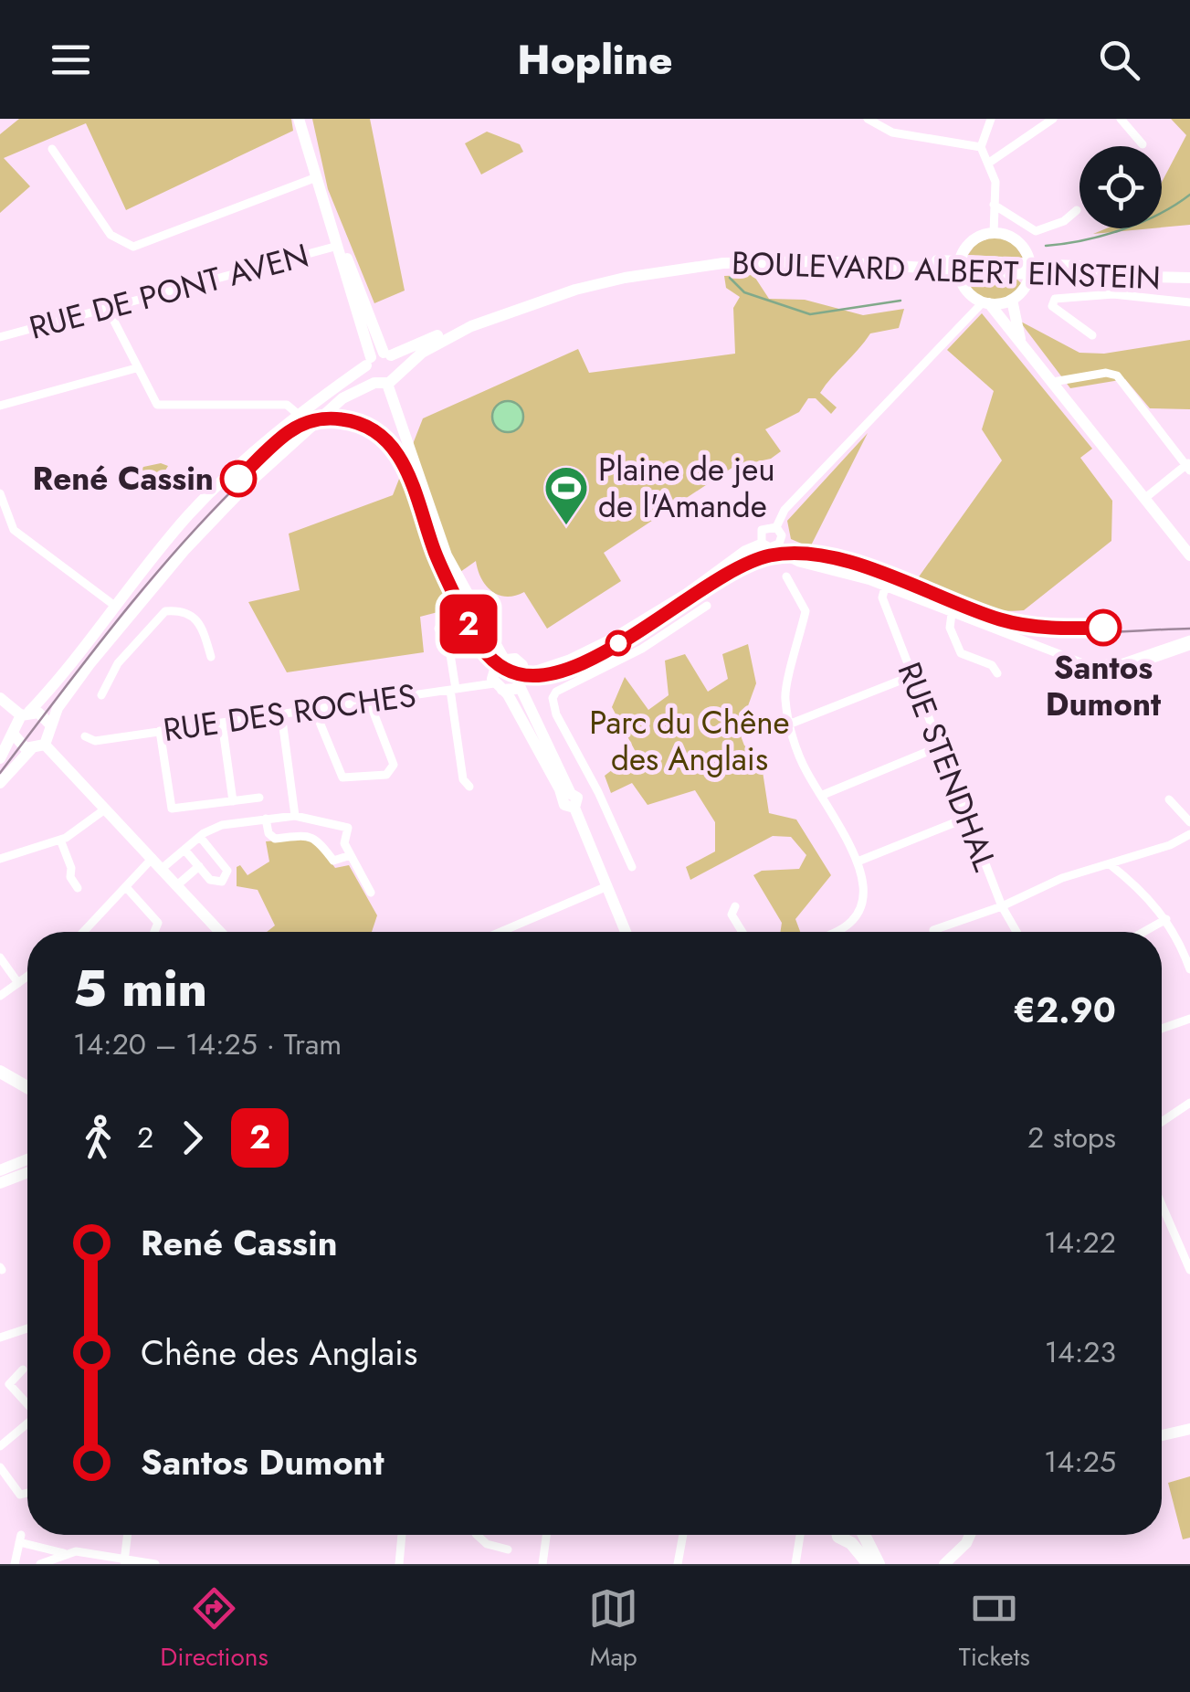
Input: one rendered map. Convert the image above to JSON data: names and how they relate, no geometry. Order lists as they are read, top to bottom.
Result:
{
  "streets": {
    "main road": ["BOULEVARD ALBERT EINSTEIN"],
    "street": ["RUE DE PONT AVEN", "RUE DES ROCHES", "RUE STENDHAL"]
  },
  "parks": ["Parc du Chêne des Anglais"],
  "places": {
    "other": ["René Cassin", "Santos Dumont"],
    "sports": ["Plaine de jeu de l'Amande"]
  },
  "lines": ["tram line 2"],
  "page": {
    "header": "Hopline",
    "on_map": "2",
    "heading": ["5 min", "14:20 – 14:25 · Tram", "€2.90"],
    "legs": ["2", "2", "2 stops"],
    "list": [
      {
        "name": "René Cassin",
        "value": "14:22"
      },
      {
        "name": "Chêne des Anglais",
        "value": "14:23"
      },
      {
        "name": "Santos Dumont",
        "value": "14:25"
      }
    ],
    "tabs": ["Directions", "Map", "Tickets"]
  }
}
